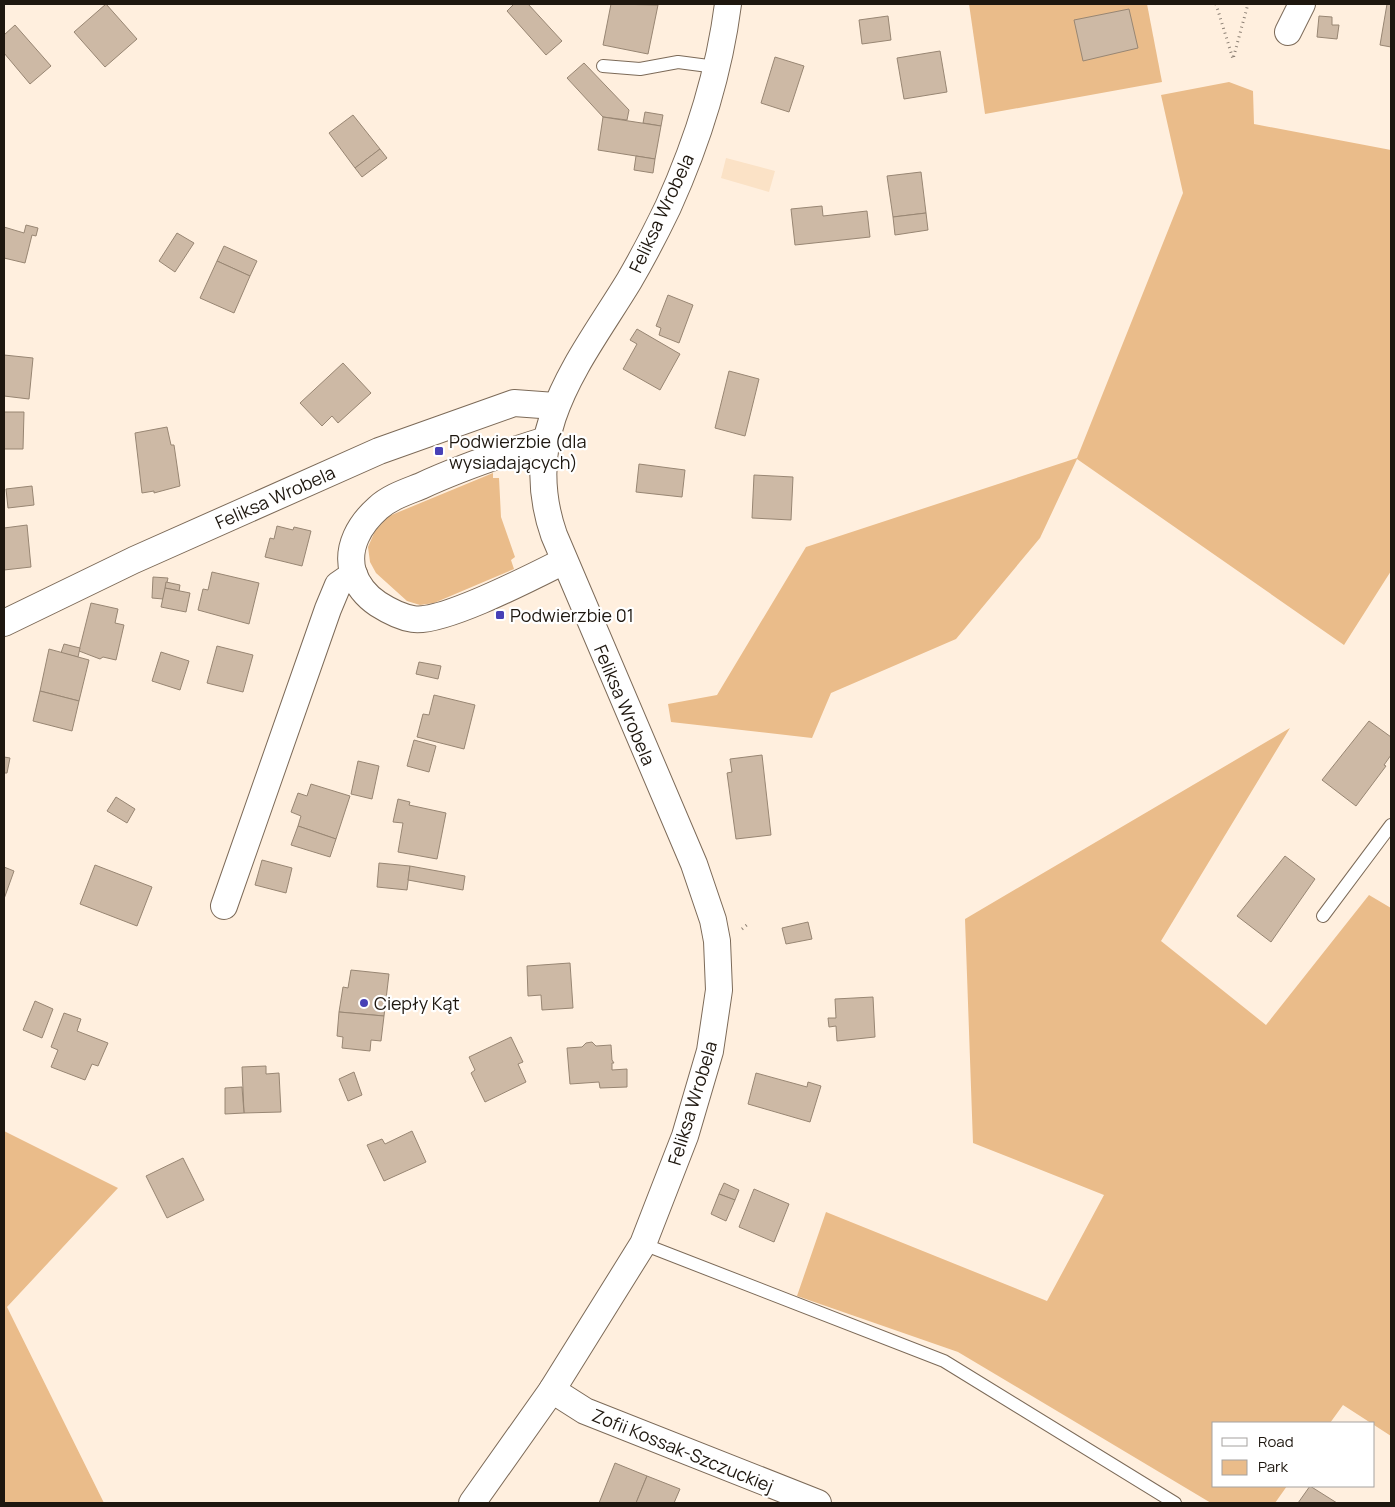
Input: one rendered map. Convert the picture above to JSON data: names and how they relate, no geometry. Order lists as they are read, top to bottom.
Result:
{
  "streets": {
    "street": ["Feliksa Wrobela", "Zofii Kossak-Szczuckiej"]
  },
  "crossings": [
    ["Feliksa Wrobela", "Zofii Kossak-Szczuckiej"]
  ],
  "places": {
    "transit": ["Podwierzbie (dla wysiadających)", "Podwierzbie 01"],
    "other": ["Ciepły Kąt"]
  },
  "legend": ["Road", "Park"]
}
